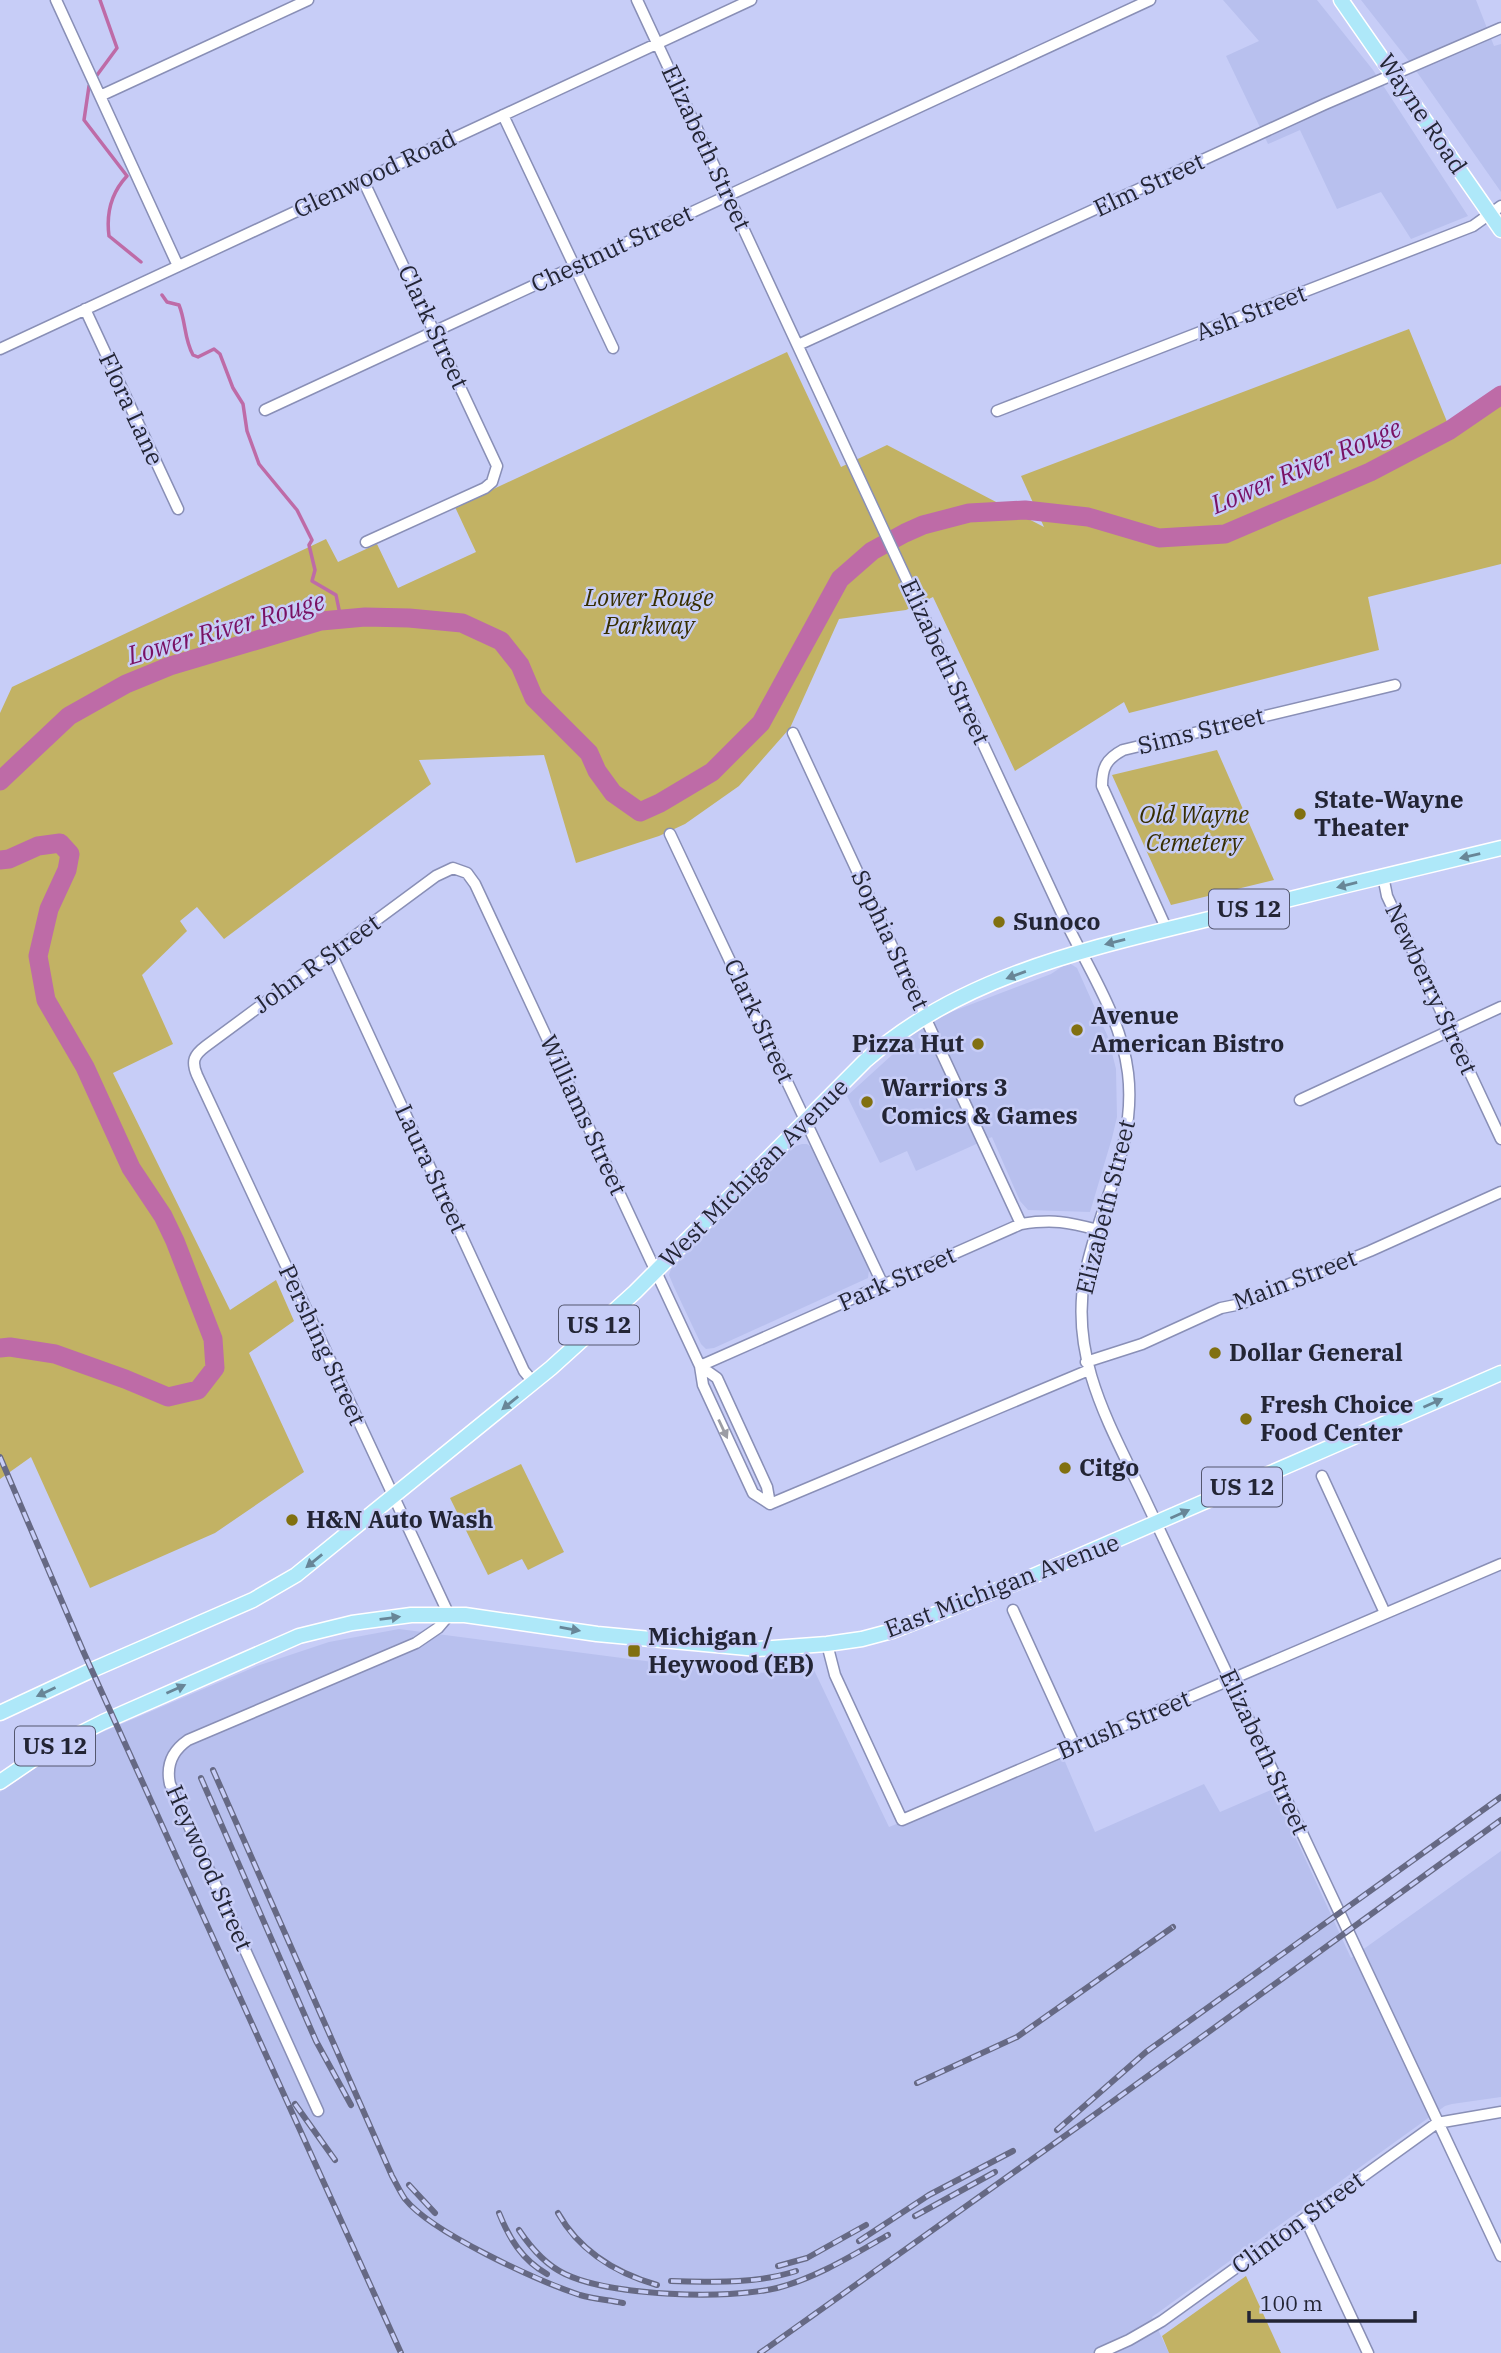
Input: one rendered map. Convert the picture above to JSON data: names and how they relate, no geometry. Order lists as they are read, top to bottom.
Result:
{
  "streets": {
    "main road": [
      "Wayne Road",
      "US 12",
      "West Michigan Avenue",
      "East Michigan Avenue"
    ],
    "street": [
      "Elizabeth Street",
      "Glenwood Road",
      "Elm Street",
      "Chestnut Street",
      "Ash Street",
      "Clark Street",
      "Flora Lane",
      "Sims Street",
      "Sophia Street",
      "John R Street",
      "Newberry Street",
      "Williams Street",
      "Laura Street",
      "Park Street",
      "Main Street",
      "Pershing Street",
      "Brush Street",
      "Heywood Street",
      "Clinton Street"
    ]
  },
  "crossings": [
    ["Wayne Road", "Elm Street"],
    ["Wayne Road", "Ash Street"],
    ["Elizabeth Street", "Glenwood Road"],
    ["Elizabeth Street", "Elm Street"],
    ["Elizabeth Street", "Chestnut Street"],
    ["Elizabeth Street", "West Michigan Avenue"],
    ["Elizabeth Street", "Park Street"],
    ["Elizabeth Street", "Main Street"],
    ["Elizabeth Street", "East Michigan Avenue"],
    ["Elizabeth Street", "Brush Street"],
    ["Elizabeth Street", "Clinton Street"],
    ["Glenwood Road", "Clark Street"],
    ["Glenwood Road", "Flora Lane"],
    ["Chestnut Street", "Clark Street"],
    ["Clark Street", "West Michigan Avenue"],
    ["Clark Street", "Park Street"],
    ["Sims Street", "West Michigan Avenue"],
    ["Sophia Street", "West Michigan Avenue"],
    ["Sophia Street", "Park Street"],
    ["John R Street", "Williams Street"],
    ["John R Street", "Laura Street"],
    ["John R Street", "Pershing Street"],
    ["Newberry Street", "West Michigan Avenue"],
    ["Williams Street", "West Michigan Avenue"],
    ["Williams Street", "Park Street"],
    ["Williams Street", "Main Street"],
    ["Laura Street", "West Michigan Avenue"],
    ["West Michigan Avenue", "Pershing Street"],
    ["Pershing Street", "East Michigan Avenue"],
    ["Pershing Street", "Heywood Street"],
    ["East Michigan Avenue", "Brush Street"],
    ["East Michigan Avenue", "Heywood Street"]
  ],
  "one_way": ["West Michigan Avenue", "East Michigan Avenue"],
  "water": ["Lower River Rouge"],
  "parks": ["Lower Rouge Parkway", "Old Wayne Cemetery"],
  "places": {
    "other": [
      "State-Wayne Theater",
      "Sunoco",
      "Avenue American Bistro",
      "Pizza Hut",
      "Warriors 3 Comics & Games",
      "Dollar General",
      "Fresh Choice Food Center",
      "Citgo",
      "H&N Auto Wash"
    ],
    "transit": ["Michigan / Heywood (EB)"]
  },
  "scale_bar": "100 m"
}
